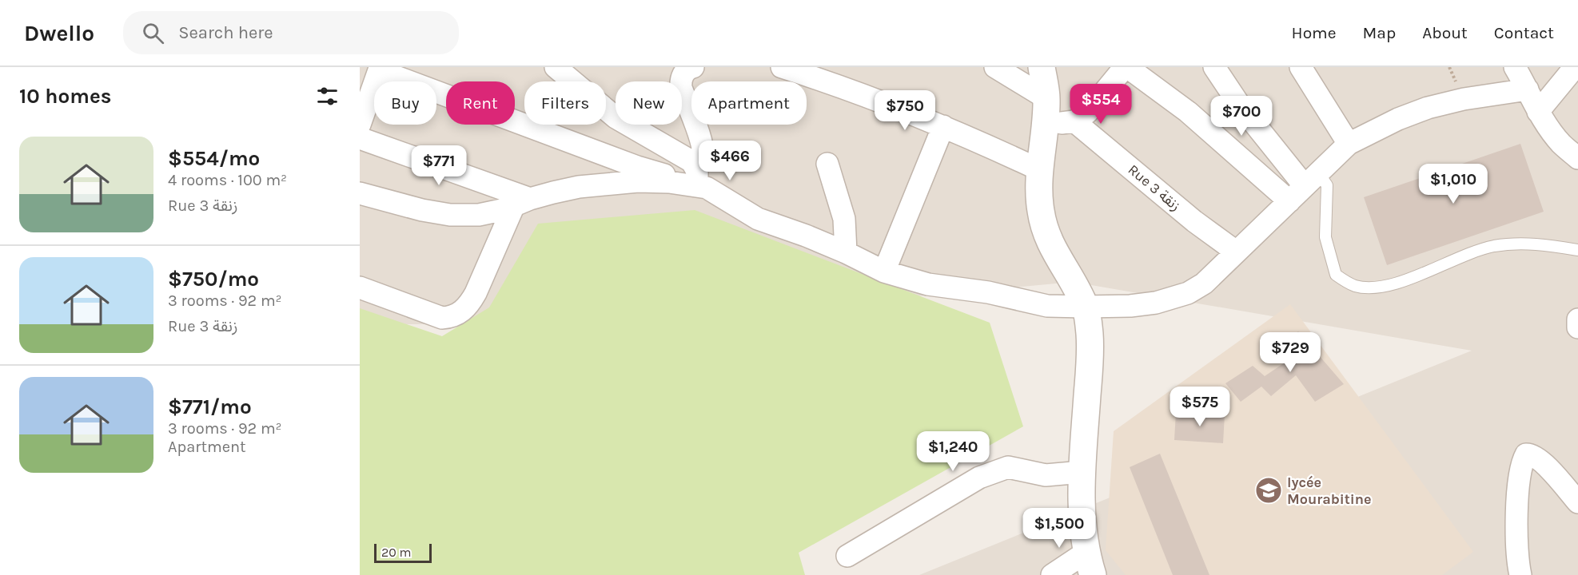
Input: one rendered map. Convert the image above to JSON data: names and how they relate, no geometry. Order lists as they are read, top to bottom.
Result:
{
  "streets": {
    "street": ["Rue 3 زنقة"]
  },
  "places": {
    "school or university": ["lycée Mourabitine"]
  },
  "scale_bar": "20 m",
  "page": {
    "header": "Dwello",
    "search": "Search here",
    "nav": [
      "Home",
      "Map",
      "About",
      "Contact"
    ],
    "heading": "10 homes",
    "chip": [
      "Buy",
      "Rent",
      "Filters",
      "New",
      "Apartment"
    ],
    "price": [
      "$554",
      "$750",
      "$700",
      "$466",
      "$771",
      "$1,010",
      "$729",
      "$575",
      "$1,240",
      "$1,500"
    ],
    "list": [
      {
        "name": "$554/mo",
        "note": "4 rooms · 100 m² · Rue 3 زنقة"
      },
      {
        "name": "$750/mo",
        "note": "3 rooms · 92 m² · Rue 3 زنقة"
      },
      {
        "name": "$771/mo",
        "note": "3 rooms · 92 m² · Apartment"
      }
    ],
    "scale": "20 m"
  }
}
